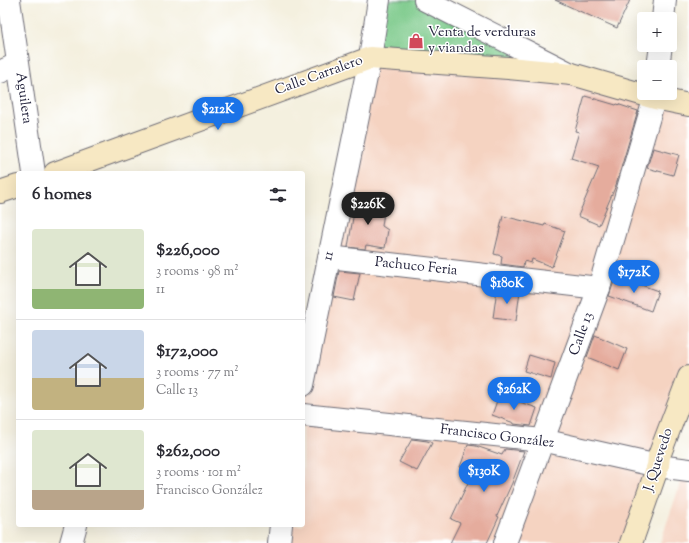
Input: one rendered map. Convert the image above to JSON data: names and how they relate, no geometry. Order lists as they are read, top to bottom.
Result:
{
  "streets": {
    "street": [
      "Calle Carralero",
      "Aguilera",
      "11",
      "Pachuco Feria",
      "Calle 13",
      "Francisco González",
      "J. Quevedo"
    ]
  },
  "crossings": [
    ["Calle Carralero", "11"],
    ["11", "Pachuco Feria"],
    ["Pachuco Feria", "Calle 13"],
    ["Calle 13", "Francisco González"],
    ["Francisco González", "J. Quevedo"]
  ],
  "places": {
    "shop": ["Venta de verduras y viandas"]
  },
  "page": {
    "map_buttons": ["+", "−"],
    "price": [
      "$212K",
      "$226K",
      "$172K",
      "$180K",
      "$262K",
      "$130K"
    ],
    "heading": "6 homes",
    "list": [
      {
        "name": "$226,000",
        "note": "3 rooms · 98 m² · 11"
      },
      {
        "name": "$172,000",
        "note": "3 rooms · 77 m² · Calle 13"
      },
      {
        "name": "$262,000",
        "note": "3 rooms · 101 m² · Francisco González"
      }
    ]
  }
}
